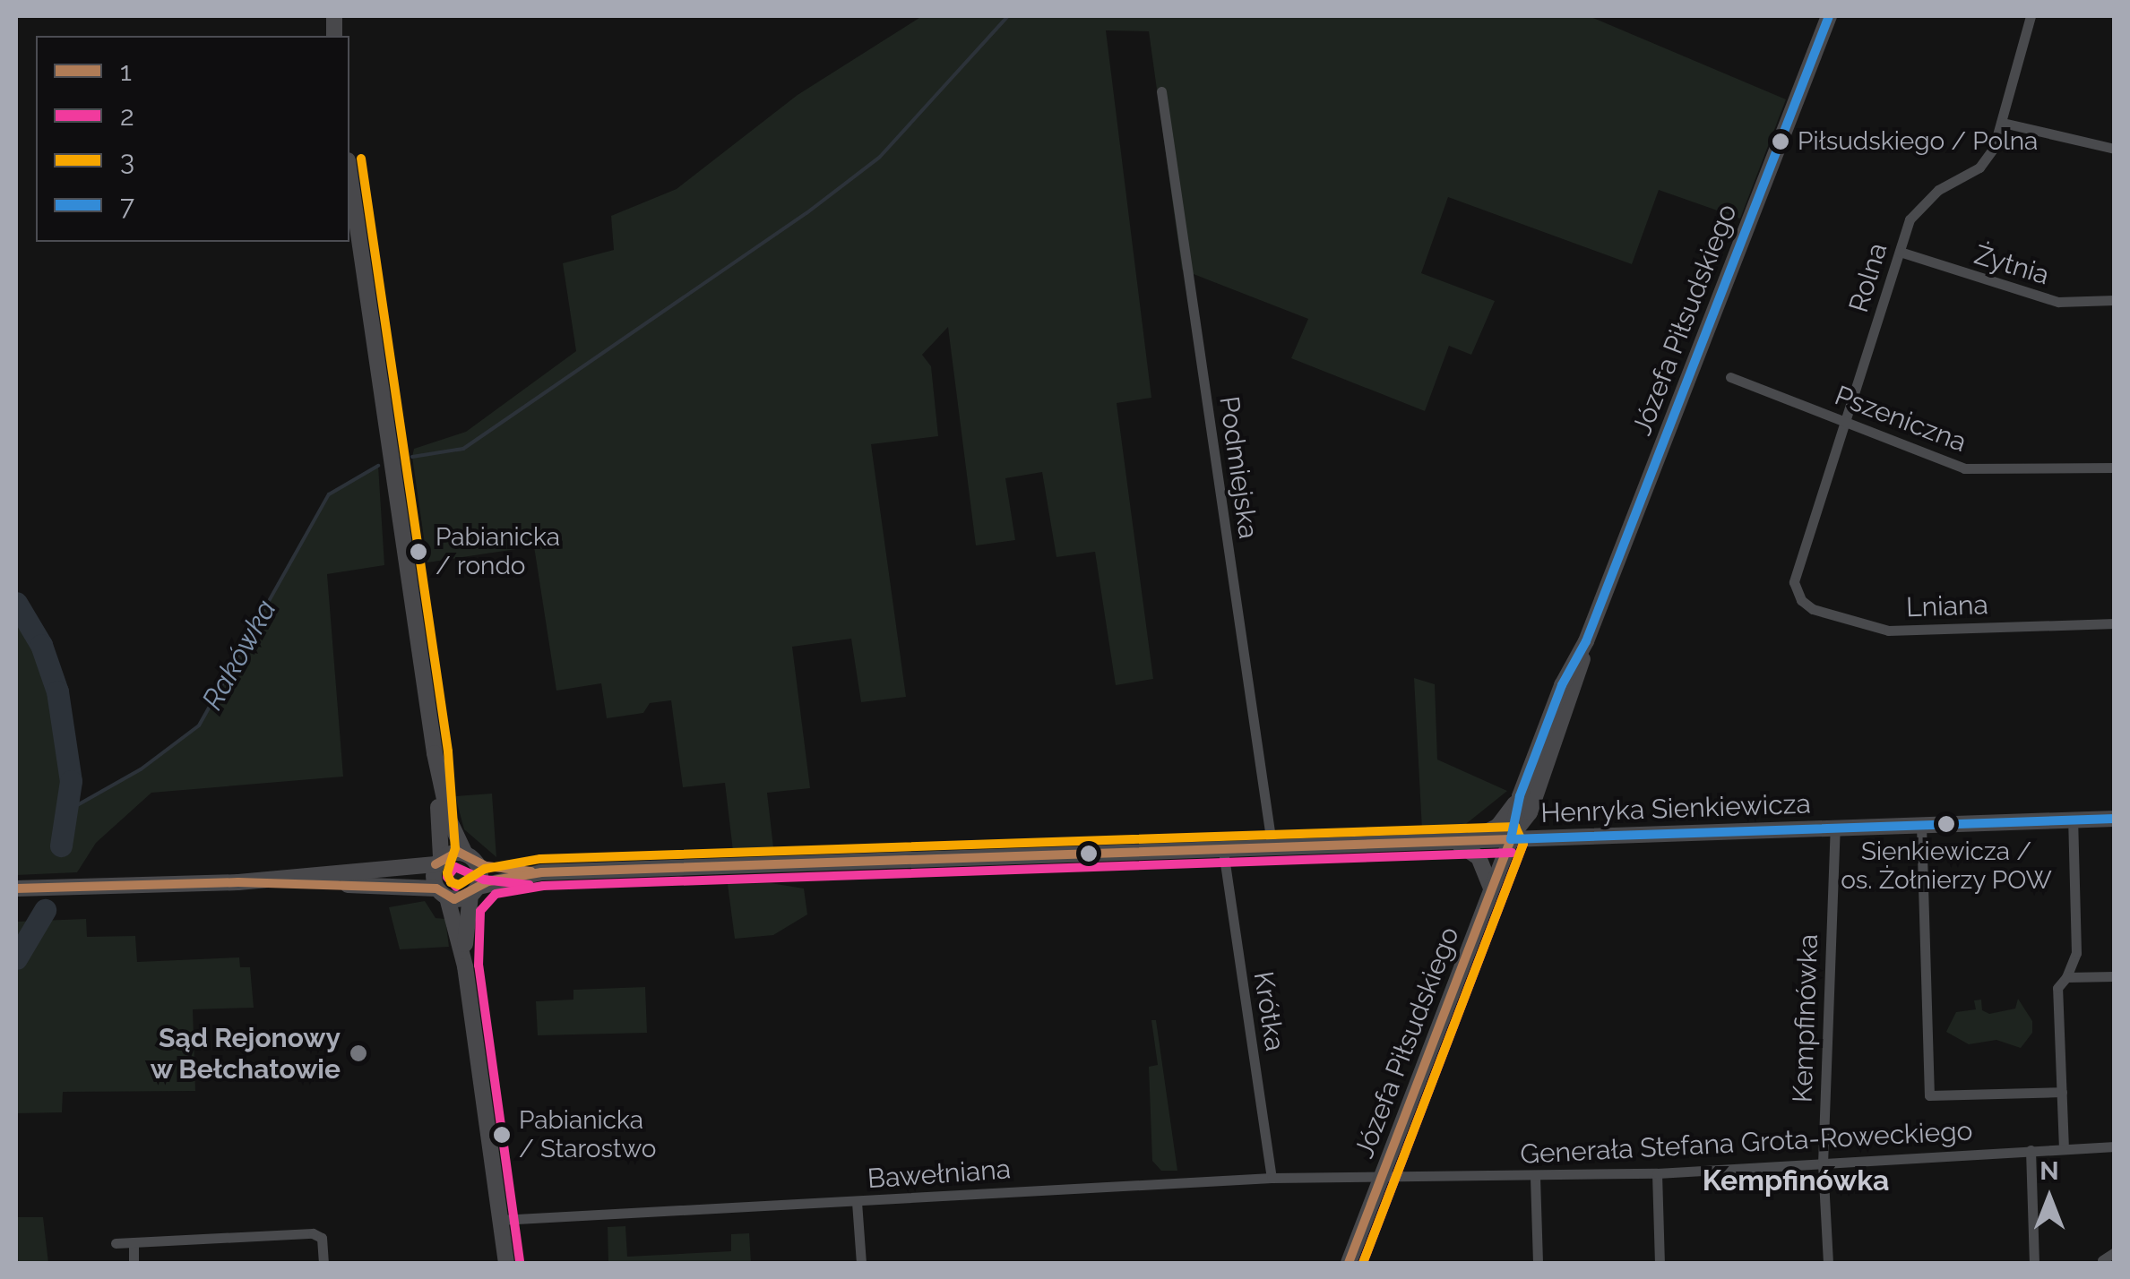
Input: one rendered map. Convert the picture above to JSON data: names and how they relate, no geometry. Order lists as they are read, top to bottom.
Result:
{
  "streets": {
    "main road": ["Józefa Piłsudskiego", "Henryka Sienkiewicza"],
    "street": [
      "Żytnia",
      "Rolna",
      "Pszeniczna",
      "Podmiejska",
      "Lniana",
      "Krótka",
      "Kempfinówka",
      "Generała Stefana Grota-Roweckiego",
      "Bawełniana"
    ]
  },
  "crossings": [
    ["Żytnia", "Rolna"],
    ["Rolna", "Pszeniczna"],
    ["Rolna", "Lniana"],
    ["Józefa Piłsudskiego", "Henryka Sienkiewicza"],
    ["Józefa Piłsudskiego", "Generała Stefana Grota-Roweckiego"],
    ["Józefa Piłsudskiego", "Bawełniana"],
    ["Podmiejska", "Henryka Sienkiewicza"],
    ["Henryka Sienkiewicza", "Krótka"],
    ["Henryka Sienkiewicza", "Kempfinówka"],
    ["Krótka", "Bawełniana"],
    ["Kempfinówka", "Generała Stefana Grota-Roweckiego"],
    ["Generała Stefana Grota-Roweckiego", "Bawełniana"]
  ],
  "districts": ["Kempfinówka"],
  "water": ["Rakówka"],
  "places": [
    "Piłsudskiego / Polna",
    "Pabianicka / rondo",
    "Sienkiewicza / os. Żołnierzy POW",
    "Sąd Rejonowy w Bełchatowie",
    "Pabianicka / Starostwo"
  ],
  "lines": [
    "transit line 7",
    "transit line 3",
    "transit line 1",
    "transit line 2"
  ],
  "legend": [
    "1",
    "2",
    "3",
    "7"
  ],
  "north": "top"
}
